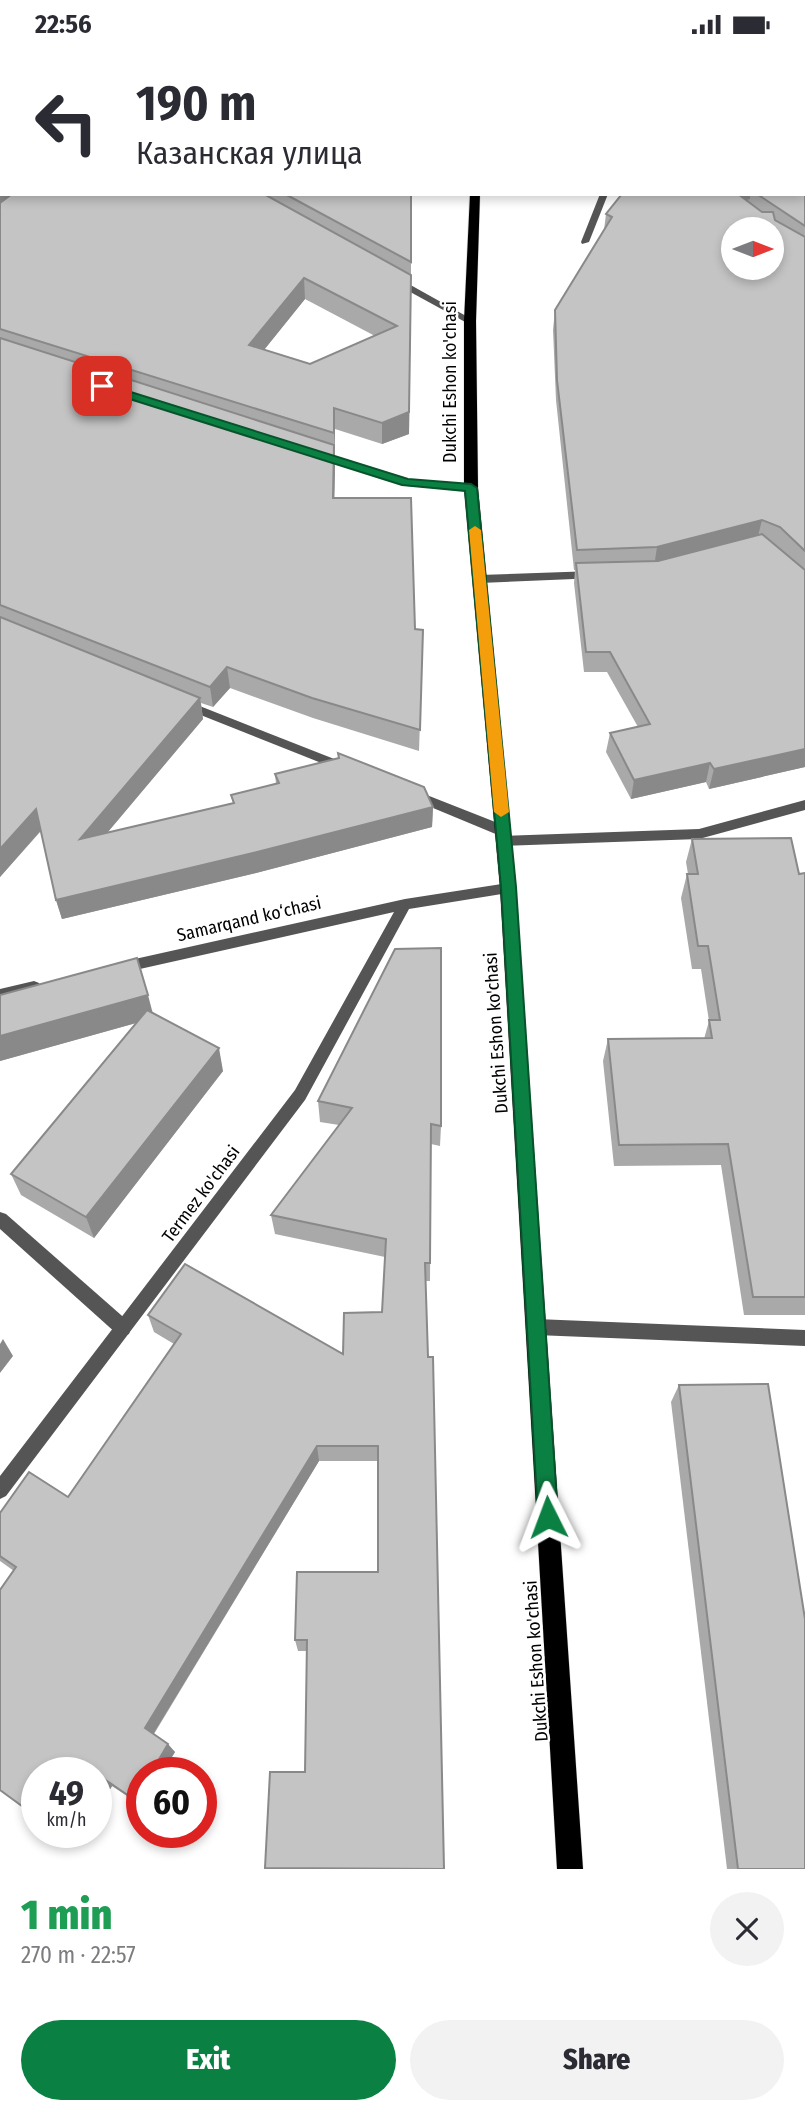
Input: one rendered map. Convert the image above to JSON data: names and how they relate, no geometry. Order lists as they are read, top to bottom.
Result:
{
  "streets": {
    "main road": ["Dukchi Eshon ko'chasi"],
    "street": ["Samarqand ko‘chasi", "Termez ko'chasi"]
  },
  "crossings": [
    ["Dukchi Eshon ko'chasi", "Samarqand ko‘chasi"],
    ["Samarqand ko‘chasi", "Termez ko'chasi"]
  ],
  "north": "right",
  "page": {
    "status": "22:56",
    "turn": ["190 m", "Казанская улица"],
    "speed": "49 km/h",
    "limit": "60",
    "heading": ["1 min", "270 m · 22:57"],
    "buttons": ["Exit", "Share"]
  }
}
